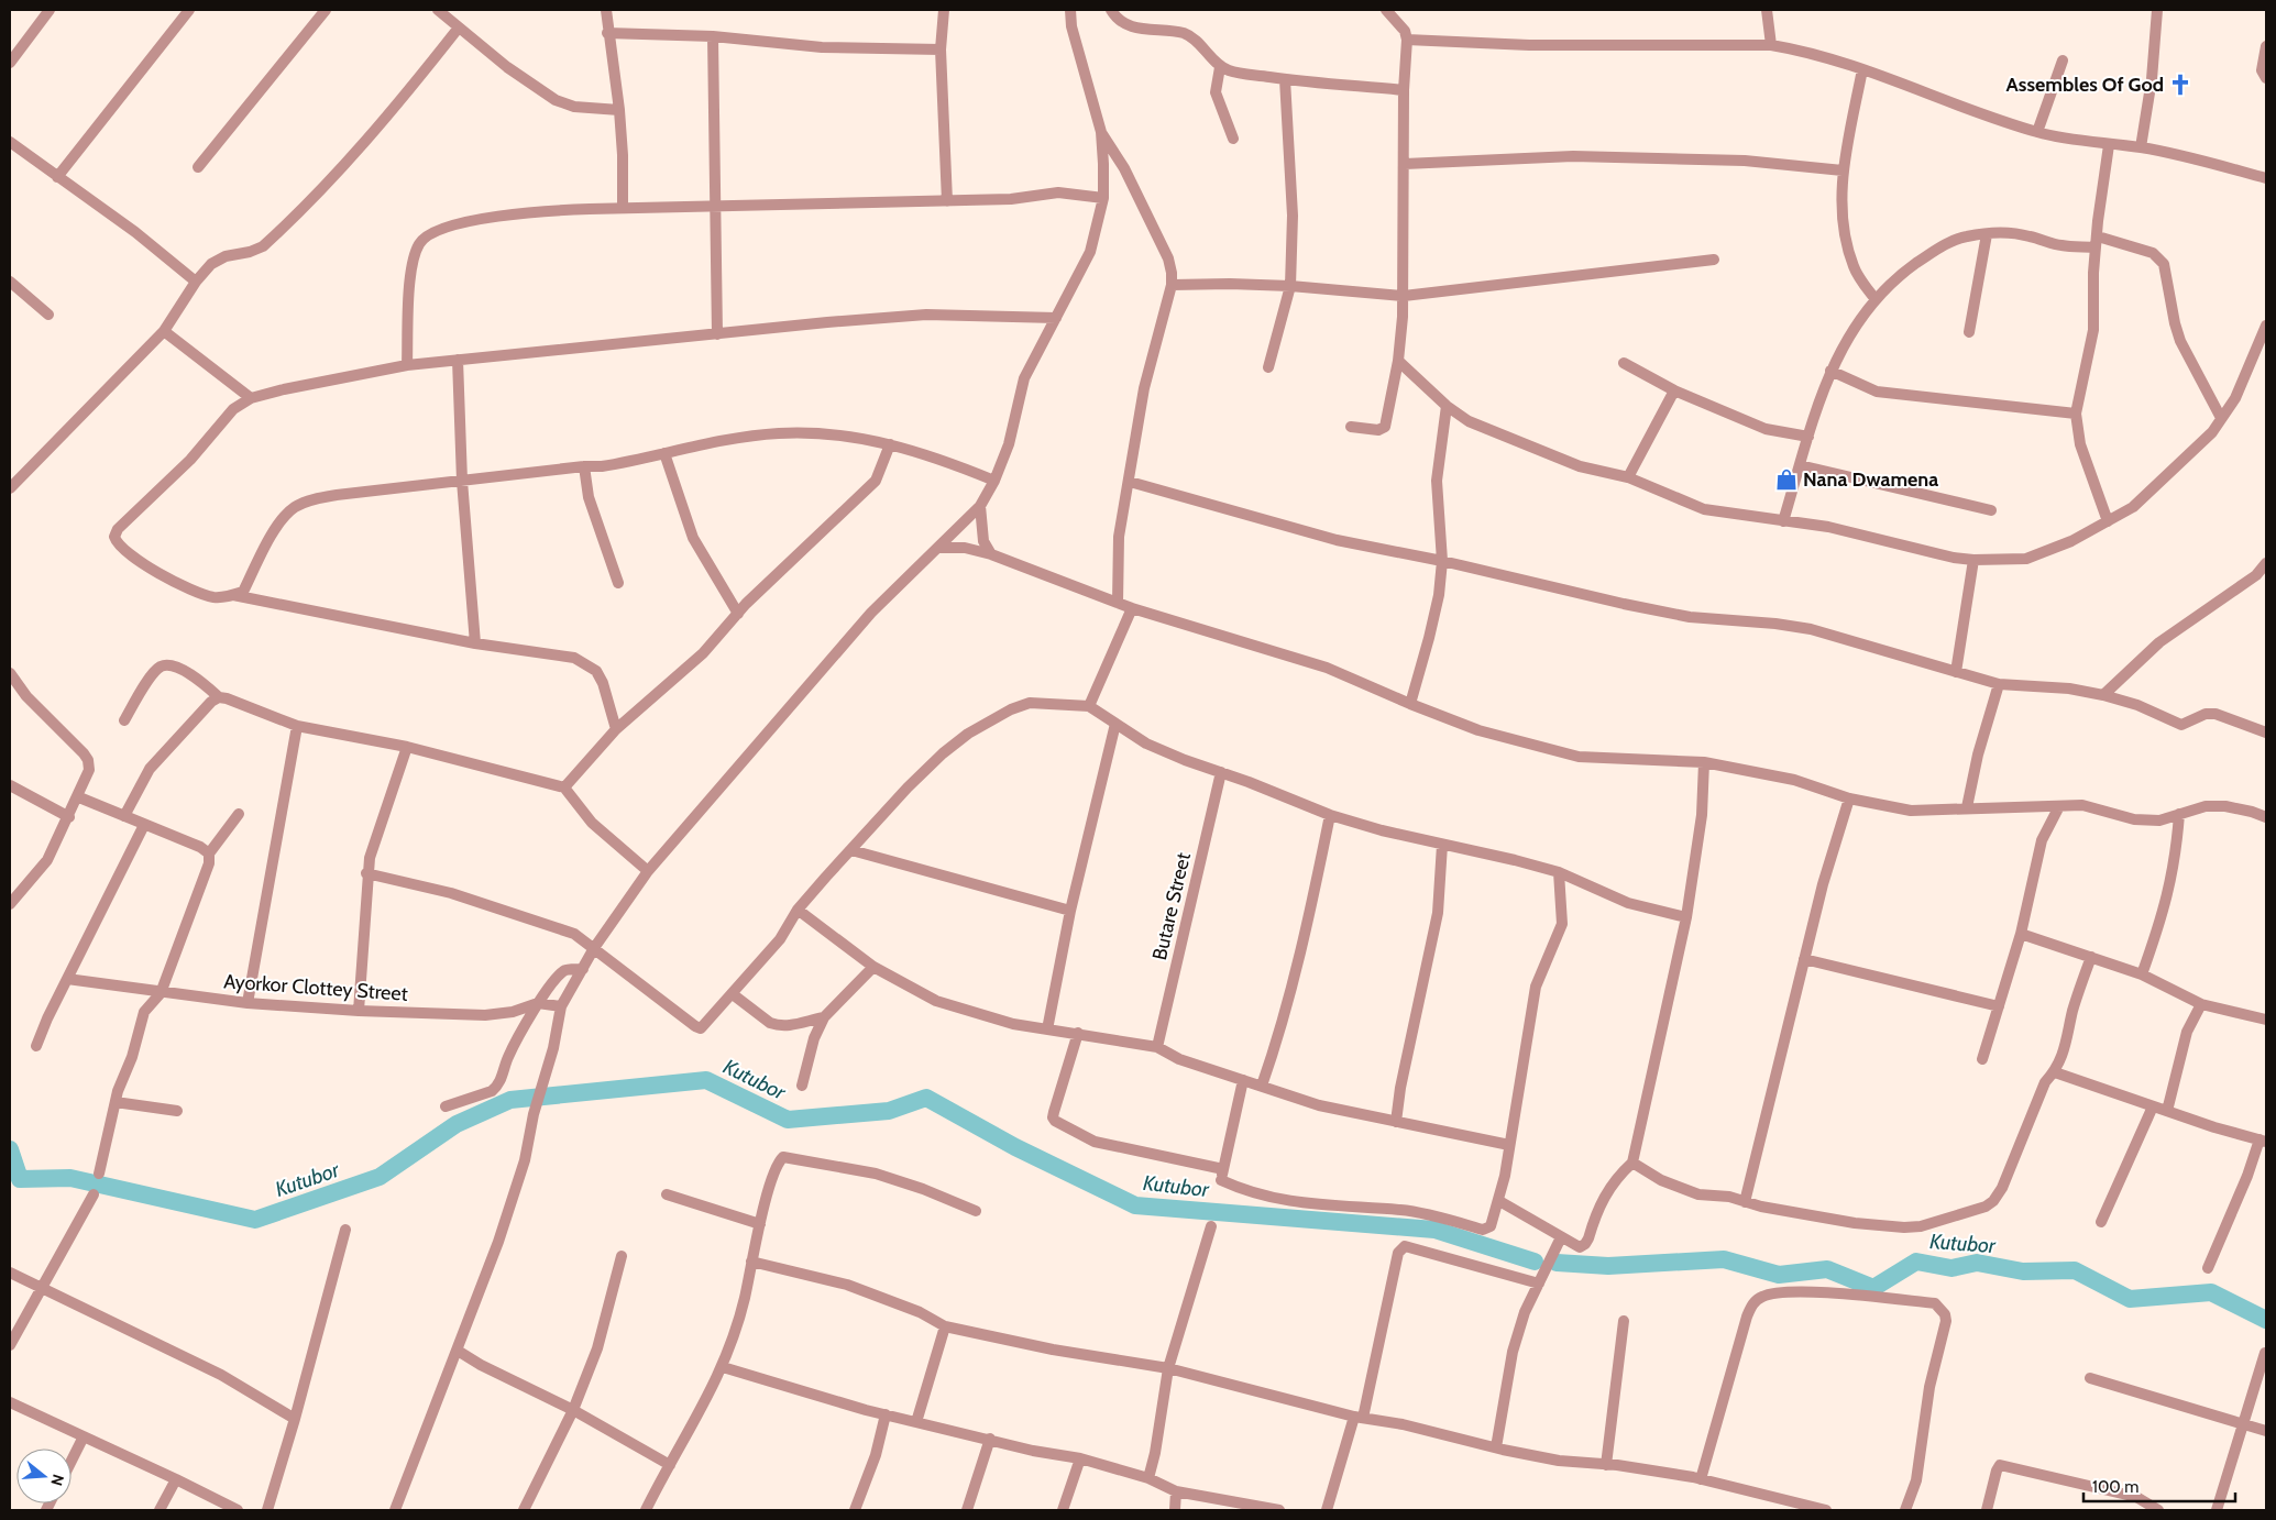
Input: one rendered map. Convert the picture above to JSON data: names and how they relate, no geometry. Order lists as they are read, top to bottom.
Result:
{
  "streets": {
    "street": ["Butare Street", "Ayorkor Clottey Street"]
  },
  "water": ["Kutubor"],
  "places": {
    "church": ["Assembles Of God"],
    "shop": ["Nana Dwamena"]
  },
  "scale_bar": "100 m",
  "north": "right"
}
